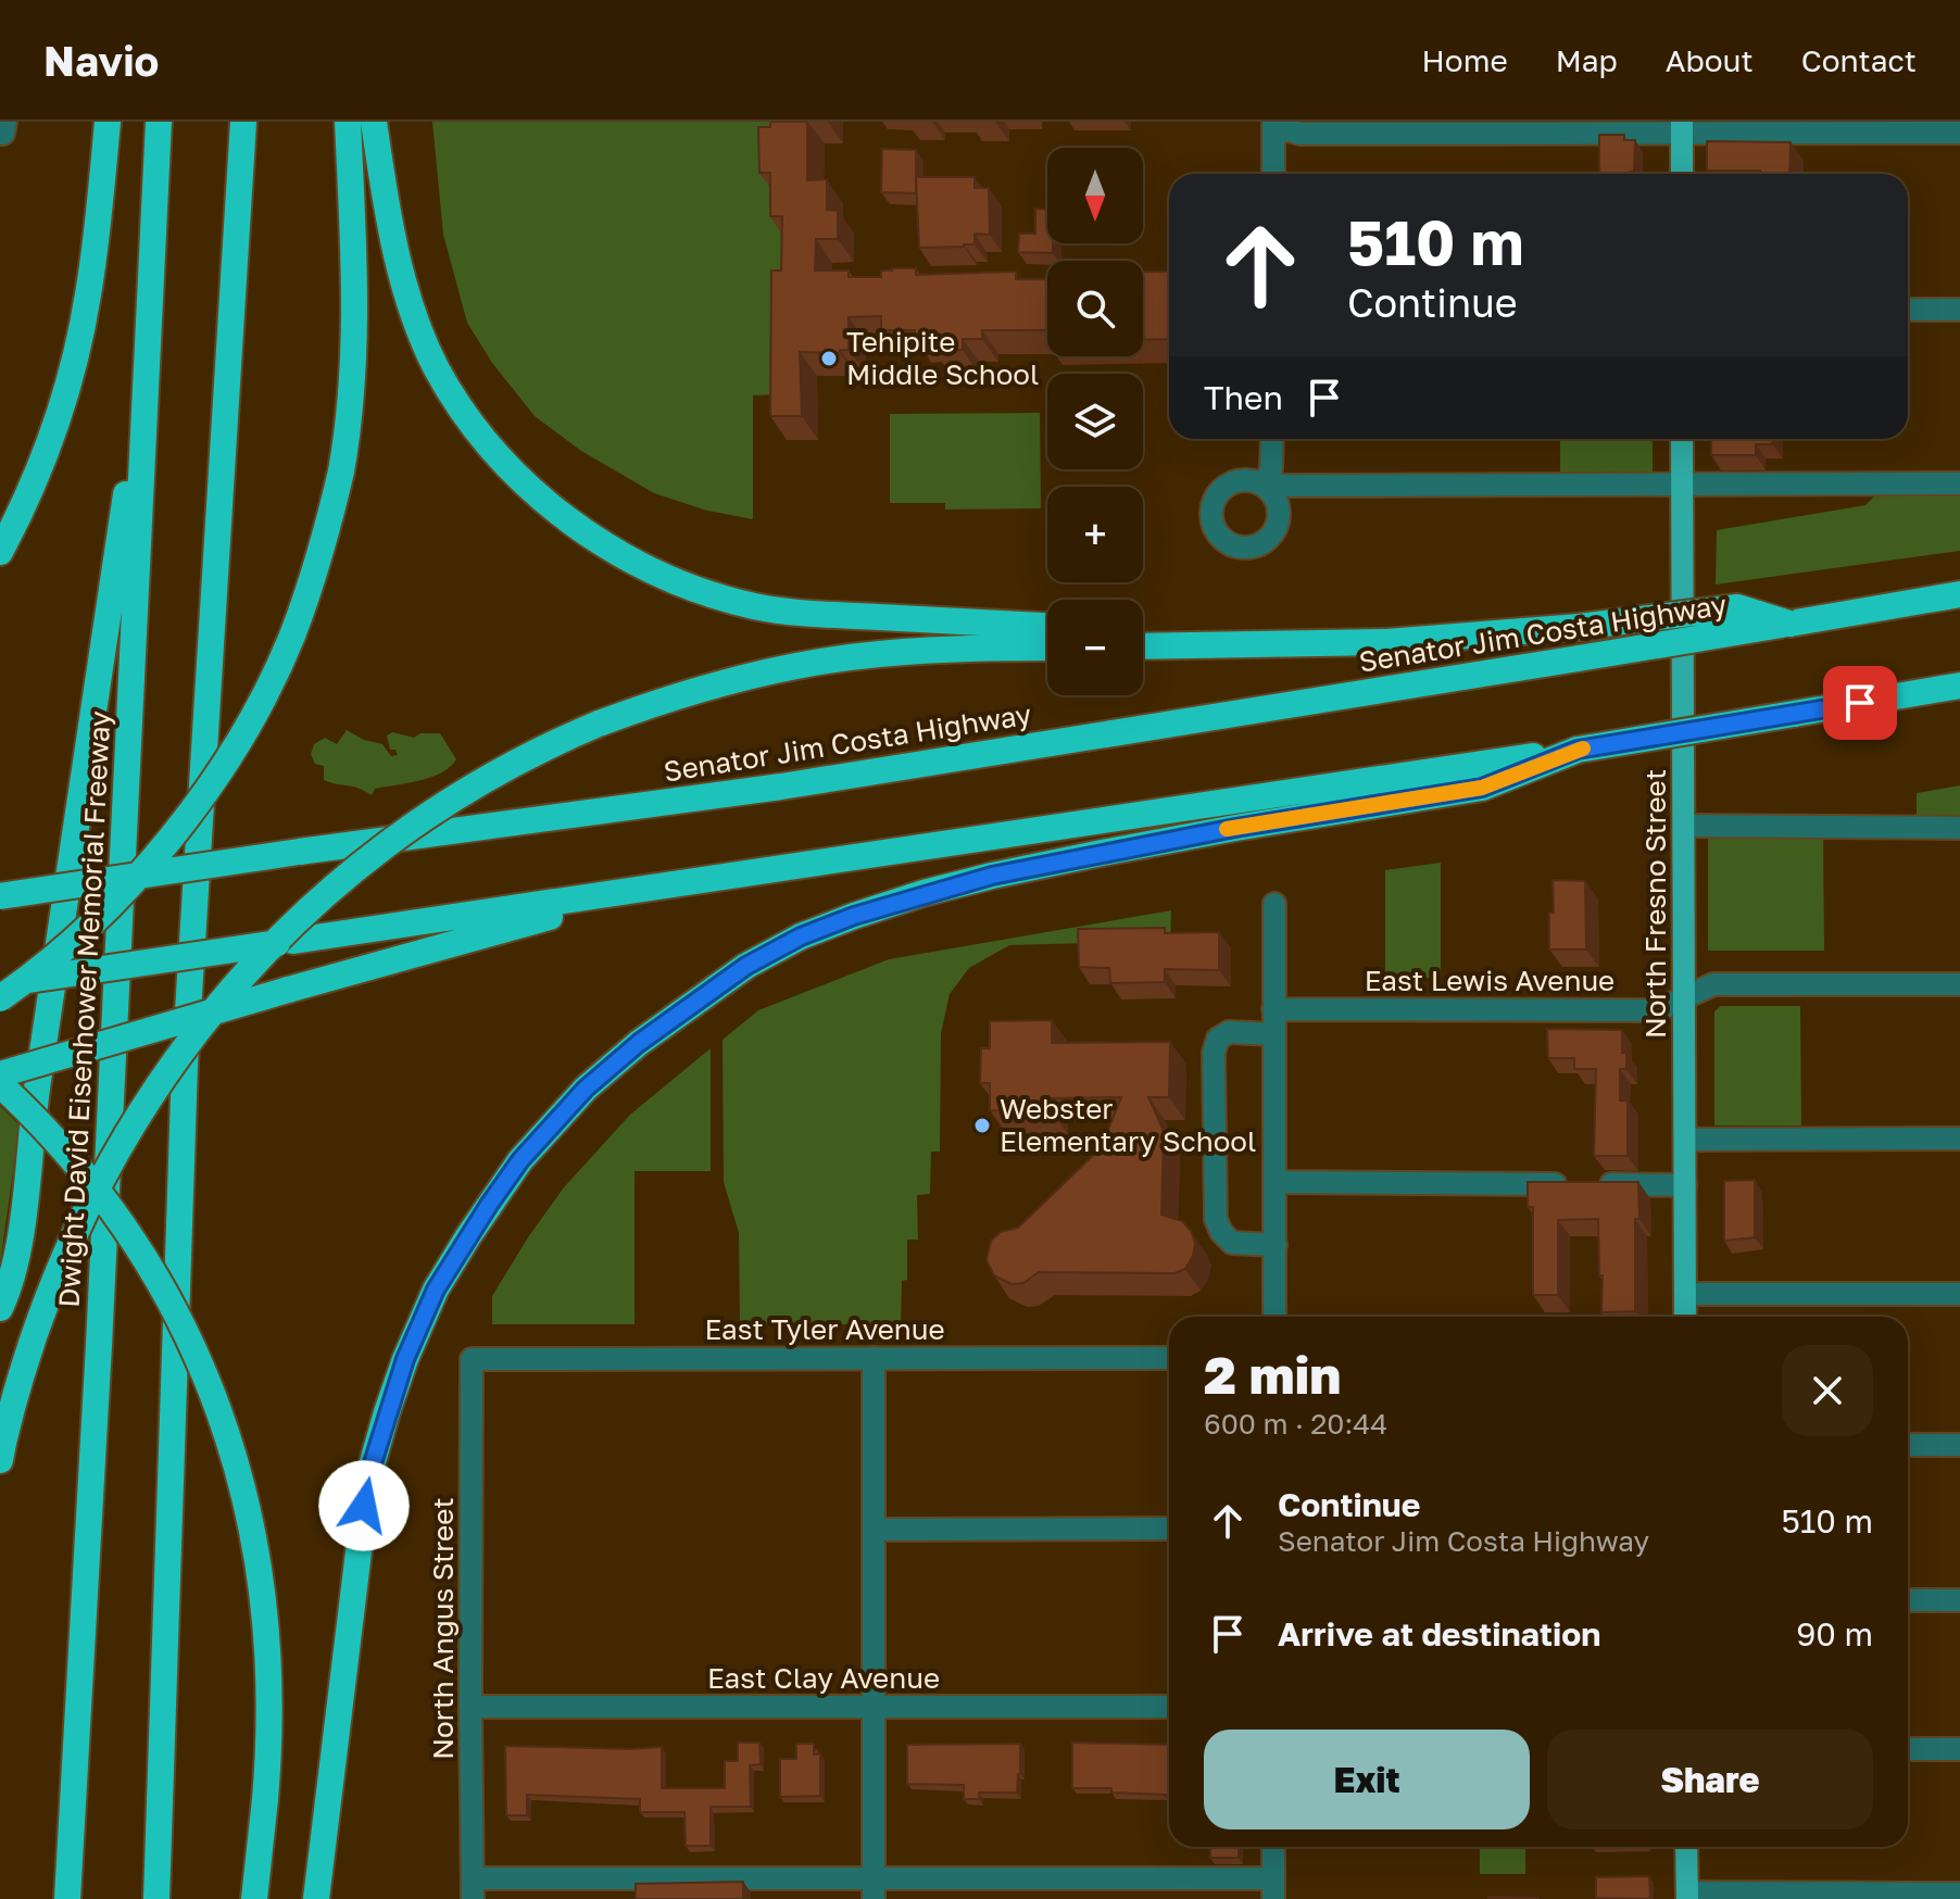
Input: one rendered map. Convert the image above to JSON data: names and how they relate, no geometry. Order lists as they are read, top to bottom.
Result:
{
  "streets": {
    "highway": ["Senator Jim Costa Highway", "Dwight David Eisenhower Memorial Freeway"],
    "main road": ["North Fresno Street"],
    "street": [
      "East Lewis Avenue",
      "East Tyler Avenue",
      "North Angus Street",
      "East Clay Avenue"
    ]
  },
  "crossings": [
    ["North Fresno Street", "East Lewis Avenue"],
    ["East Tyler Avenue", "North Angus Street"],
    ["North Angus Street", "East Clay Avenue"]
  ],
  "places": ["Tehipite Middle School", "Webster Elementary School"],
  "north": "bottom",
  "page": {
    "header": "Navio",
    "nav": [
      "Home",
      "Map",
      "About",
      "Contact"
    ],
    "map_buttons": ["+", "−"],
    "turn": ["510 m", "Continue"],
    "then": "Then",
    "heading": ["2 min", "600 m · 20:44"],
    "list": [
      {
        "name": "Continue",
        "note": "Senator Jim Costa Highway",
        "value": "510 m"
      },
      {
        "name": "Arrive at destination",
        "value": "90 m"
      }
    ],
    "buttons": ["Exit", "Share"]
  }
}
